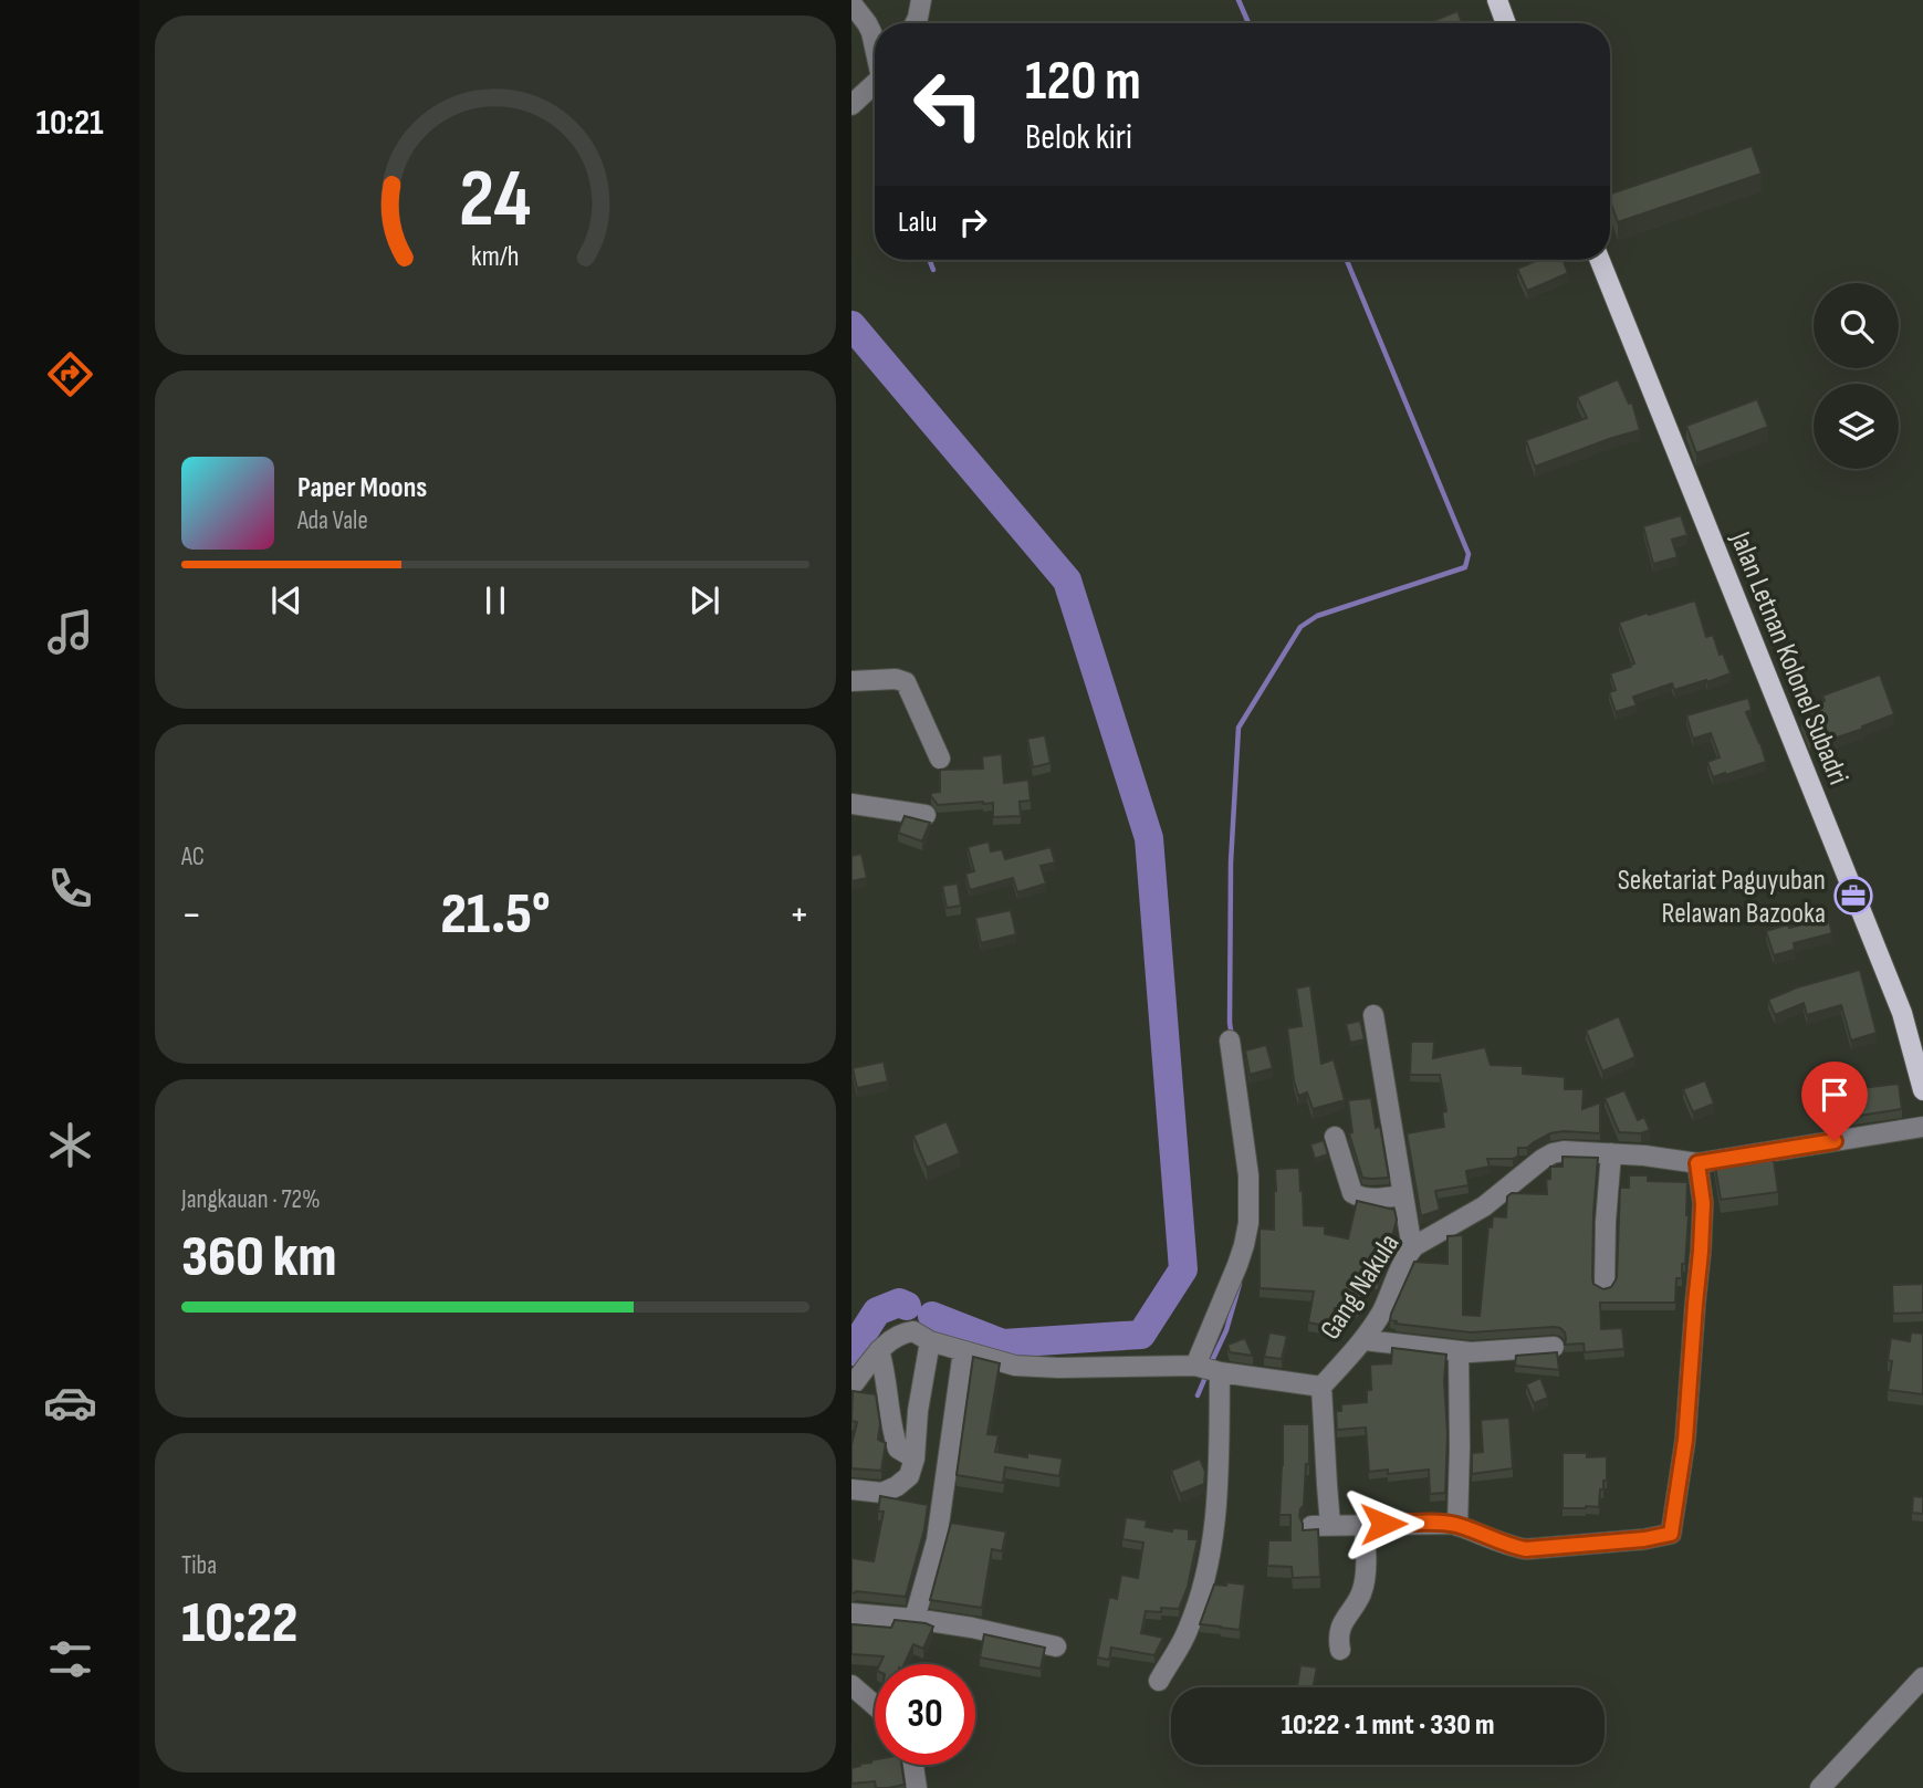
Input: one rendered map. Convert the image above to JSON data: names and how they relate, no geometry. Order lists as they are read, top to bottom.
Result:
{
  "streets": {
    "main road": ["Jalan Letnan Kolonel Subadri"],
    "street": ["Gang Nakula"]
  },
  "places": {
    "office": ["Seketariat Paguyuban Relawan Bazooka"]
  },
  "page": {
    "tabs": "10:21",
    "turn": ["120 m", "Belok kiri"],
    "then": "Lalu",
    "song": ["Paper Moons", "Ada Vale"],
    "tile": [
      "AC",
      ["Jangkauan · 72%", "360 km"],
      ["Tiba", "10:22"]
    ],
    "heat": ["−", "21.5°", "+"],
    "limit": "30",
    "trip": "10:22 · 1 mnt · 330 m",
    "gauge": ["24", "km/h"]
  }
}
